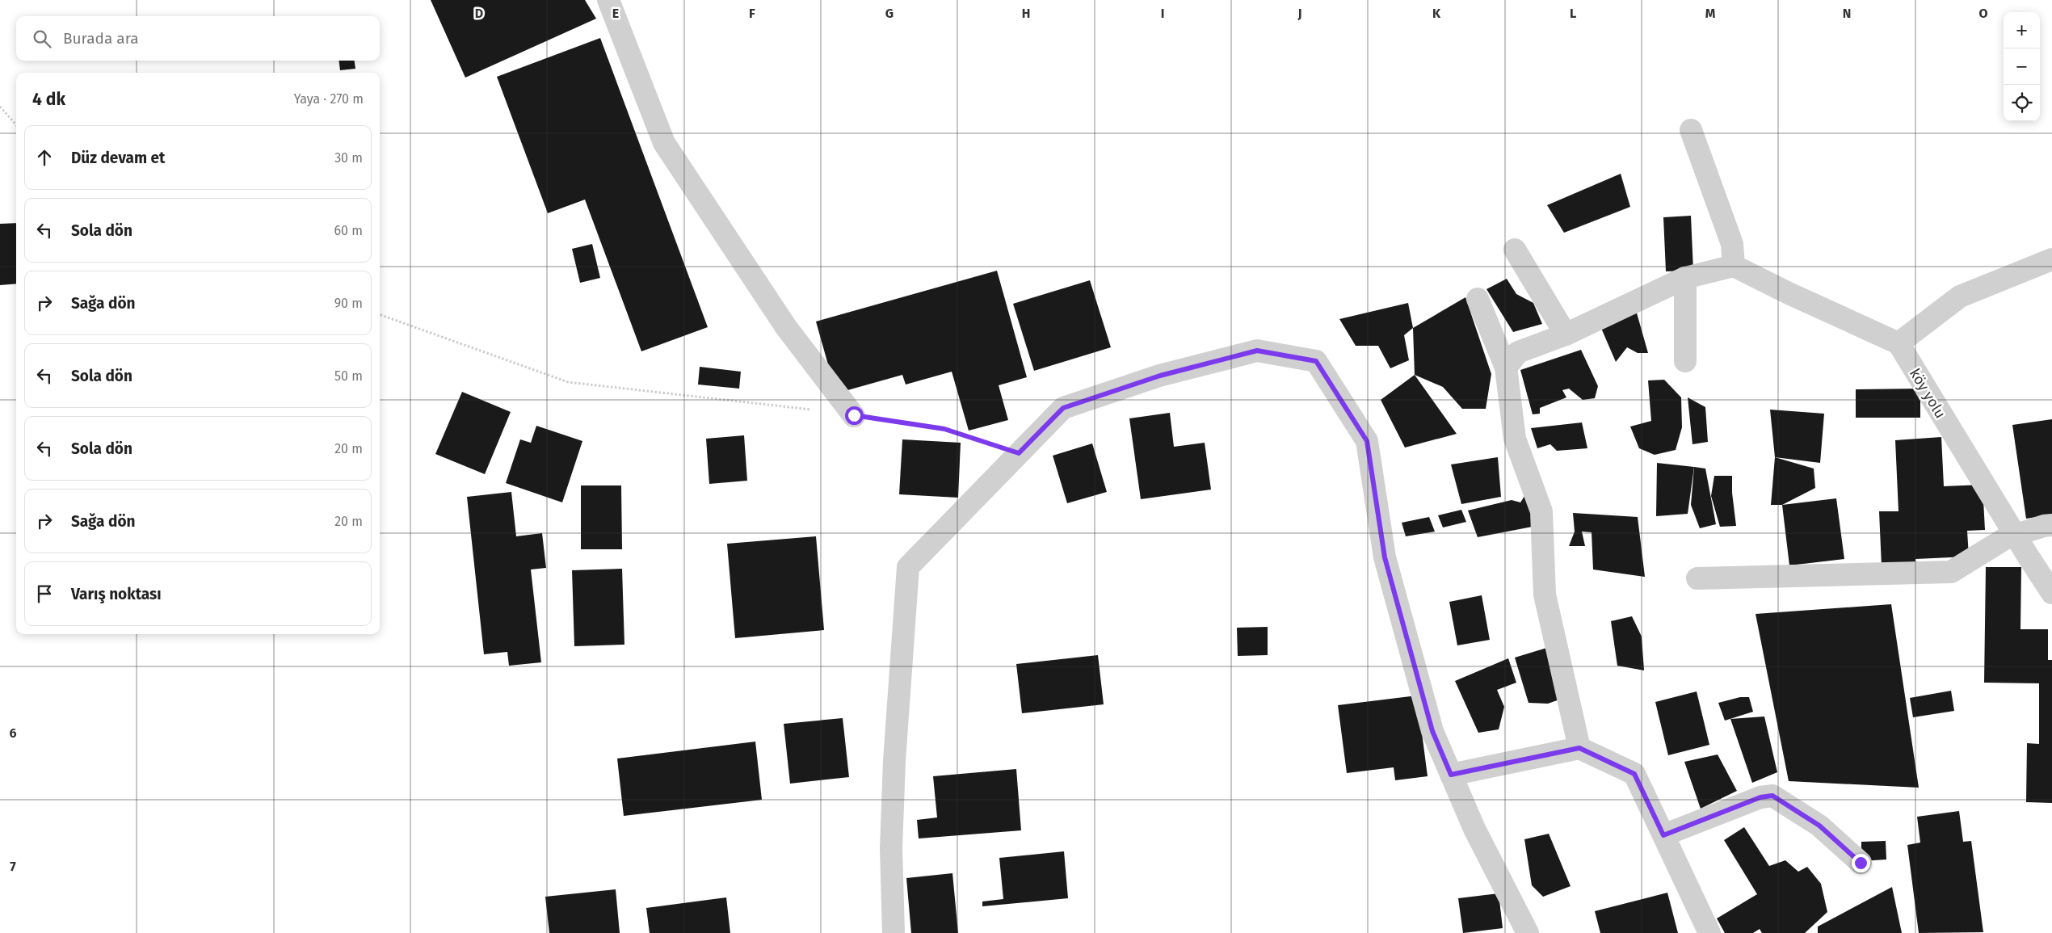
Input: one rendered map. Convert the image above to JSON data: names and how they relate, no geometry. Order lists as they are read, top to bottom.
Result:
{
  "streets": {
    "street": ["köy yolu"]
  },
  "page": {
    "map_buttons": ["+", "−"],
    "search": "Burada ara",
    "heading": ["4 dk", "Yaya · 270 m"],
    "list": [
      ["Düz devam et", "30 m"],
      ["Sola dön", "60 m"],
      ["Sağa dön", "90 m"],
      ["Sola dön", "50 m"],
      ["Sola dön", "20 m"],
      ["Sağa dön", "20 m"],
      "Varış noktası"
    ]
  },
  "grid": {
    "columns": [
      "D",
      "E",
      "F",
      "G",
      "H",
      "I",
      "J",
      "K",
      "L",
      "M",
      "N",
      "O"
    ],
    "rows": ["6", "7"]
  }
}
